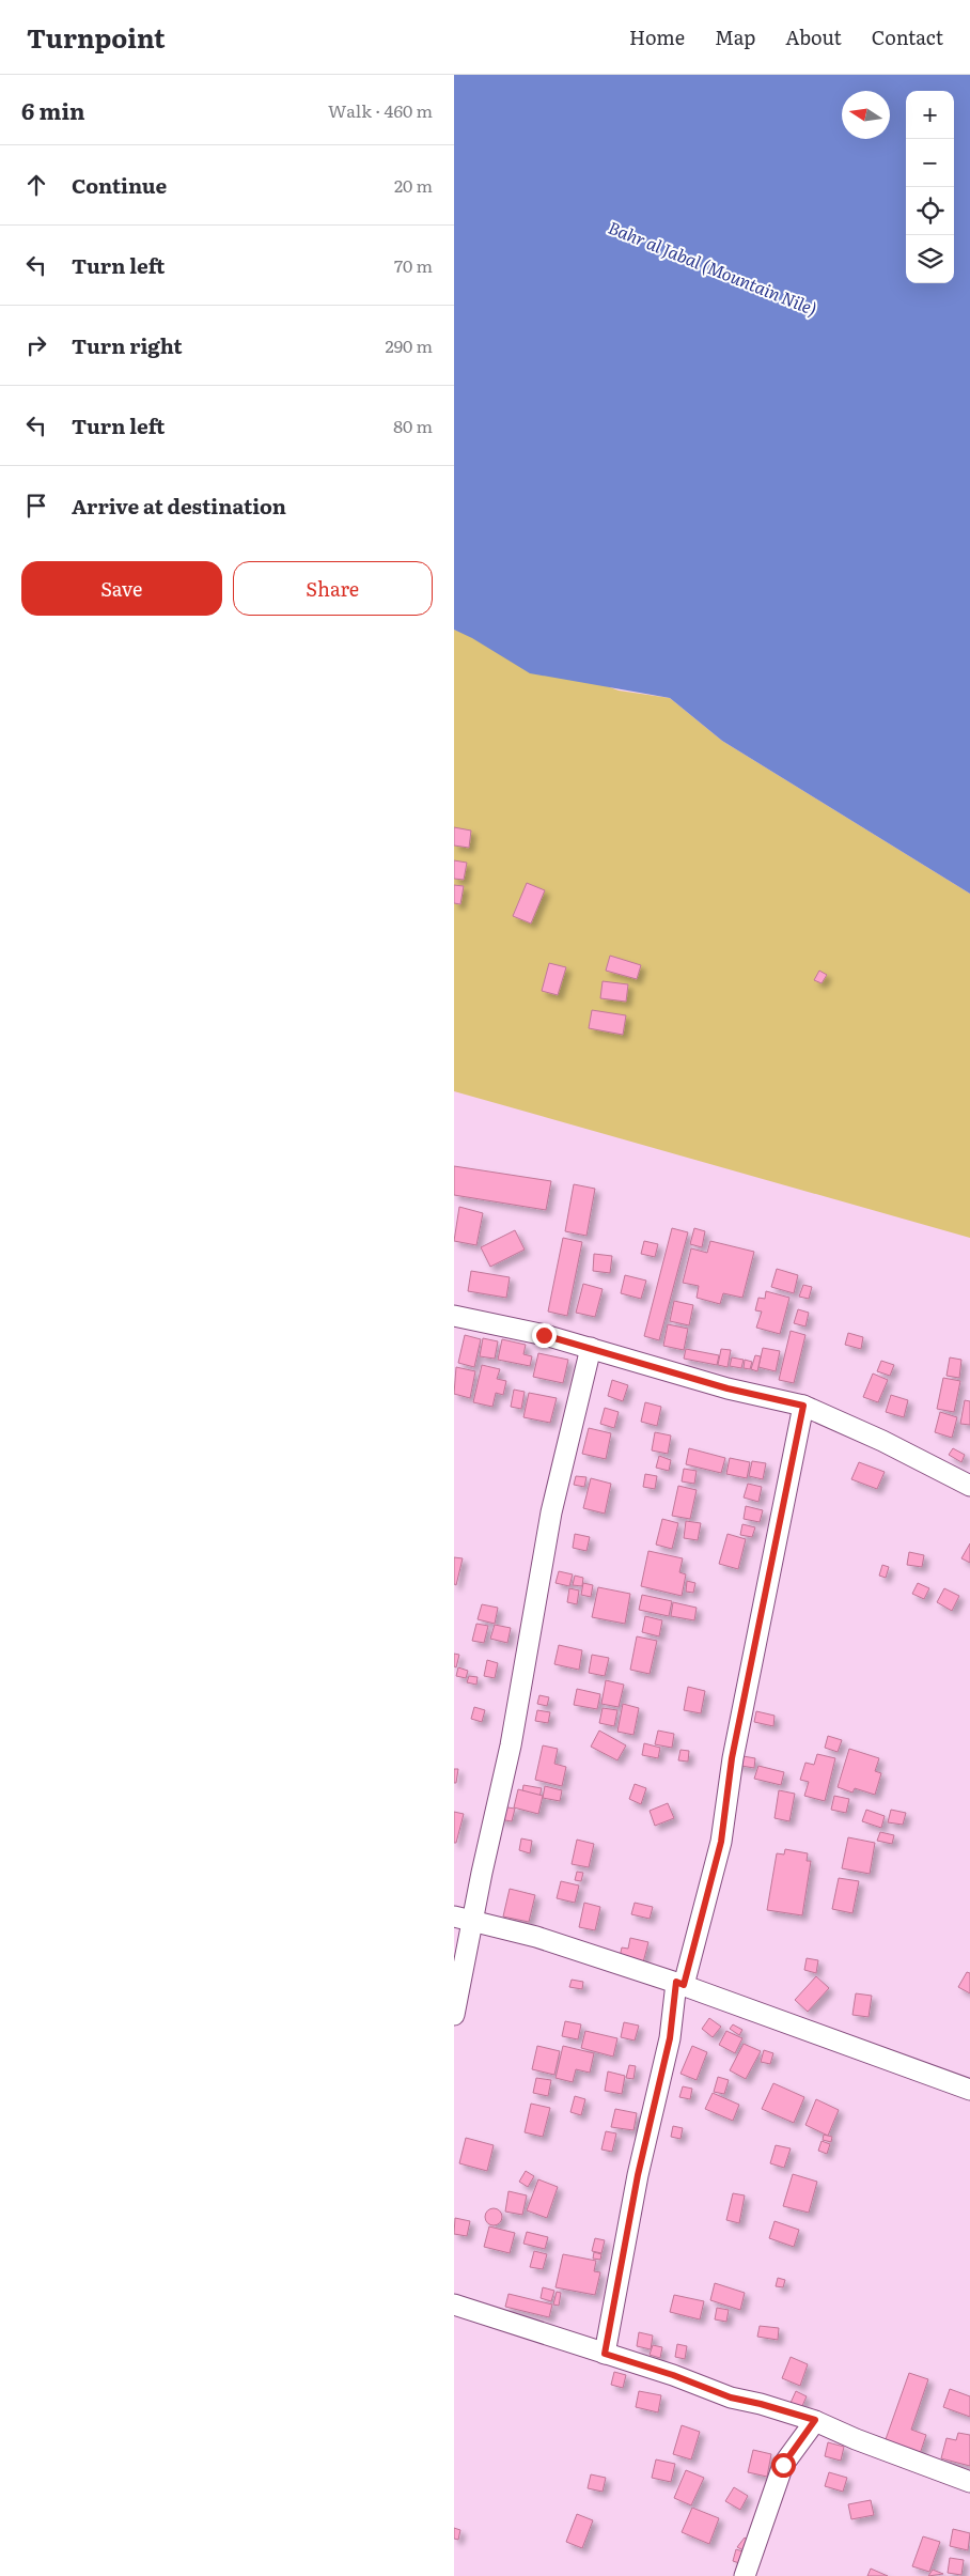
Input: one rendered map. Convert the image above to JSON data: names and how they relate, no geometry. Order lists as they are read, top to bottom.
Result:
{
  "water": ["Bahr al Jabal (Mountain Nile)"],
  "north": "left",
  "page": {
    "header": "Turnpoint",
    "nav": [
      "Home",
      "Map",
      "About",
      "Contact"
    ],
    "heading": ["6 min", "Walk · 460 m"],
    "map_buttons": ["+", "−"],
    "list": [
      ["Continue", "20 m"],
      ["Turn left", "70 m"],
      ["Turn right", "290 m"],
      ["Turn left", "80 m"],
      "Arrive at destination"
    ],
    "buttons": ["Save", "Share"]
  }
}
